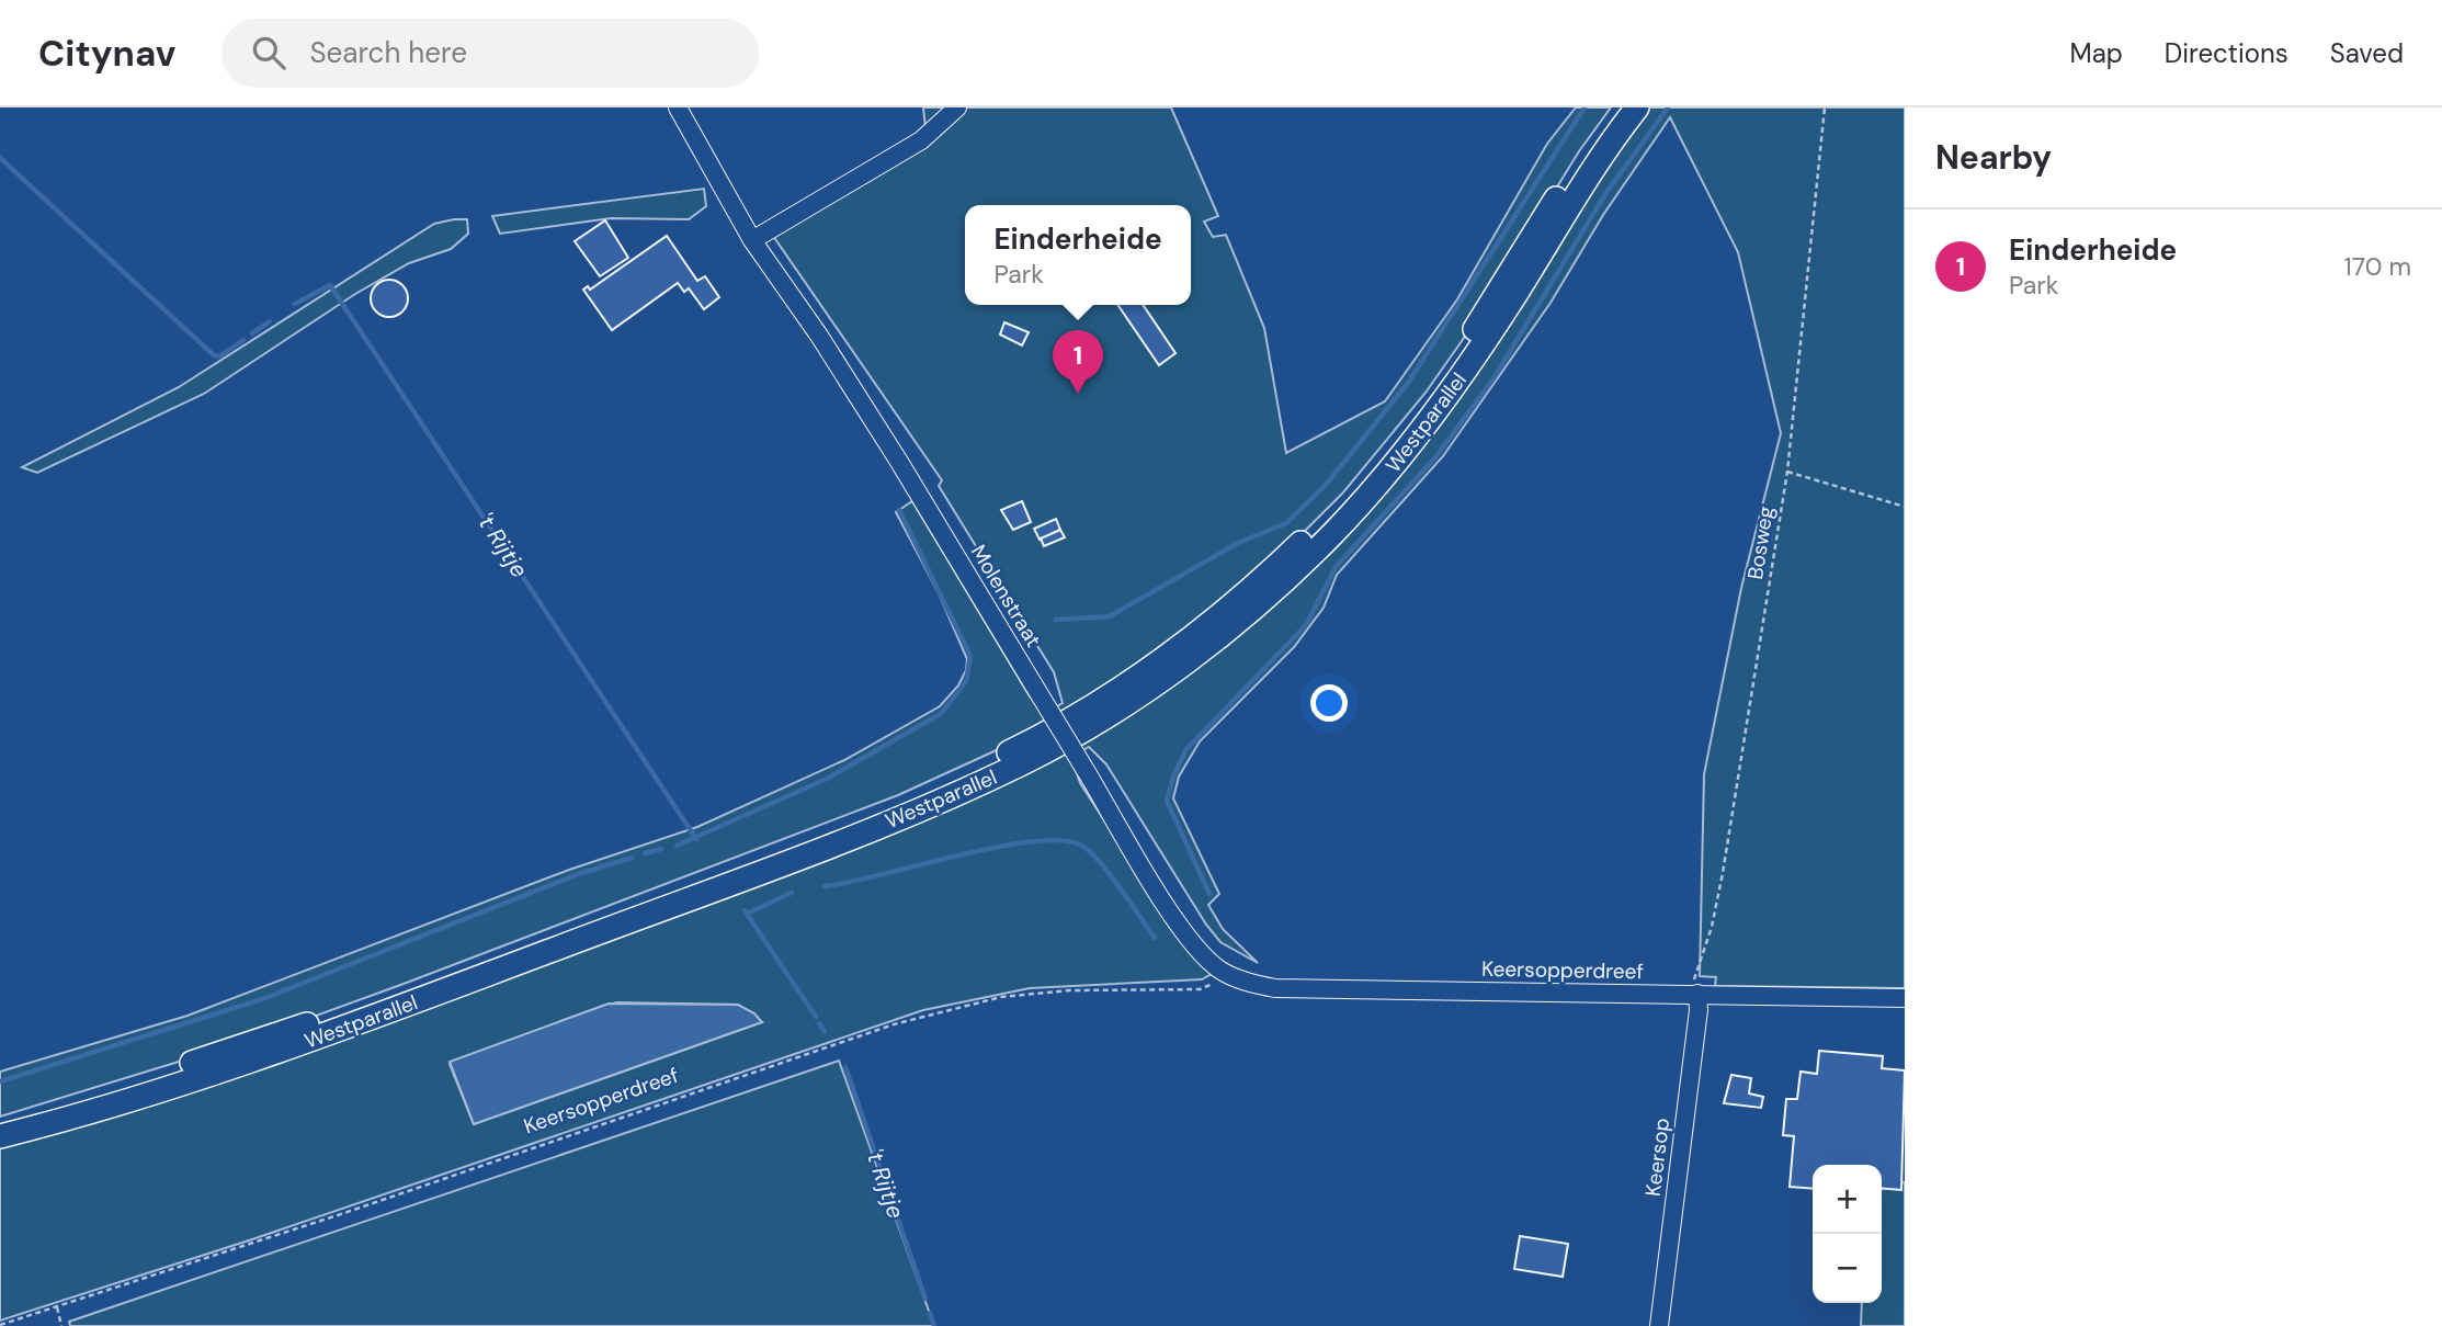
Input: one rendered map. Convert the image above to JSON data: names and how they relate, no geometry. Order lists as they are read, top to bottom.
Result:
{
  "streets": {
    "main road": ["Westparallel"],
    "street": ["Molenstraat", "Keersopperdreef", "Keersop"],
    "path": ["Bosweg"]
  },
  "crossings": [
    ["Bosweg", "Keersopperdreef"],
    ["Bosweg", "Keersop"],
    ["Molenstraat", "Keersopperdreef"],
    ["Keersopperdreef", "Keersop"]
  ],
  "water": ["'t Rijtje"],
  "page": {
    "header": "Citynav",
    "search": "Search here",
    "nav": ["Map", "Directions", "Saved"],
    "heading": "Nearby",
    "popup": ["Einderheide", "Park"],
    "list": [
      {
        "mark": "1",
        "name": "Einderheide",
        "note": "Park",
        "value": "170 m"
      }
    ],
    "pins": "1",
    "map_buttons": ["+", "−"]
  }
}
